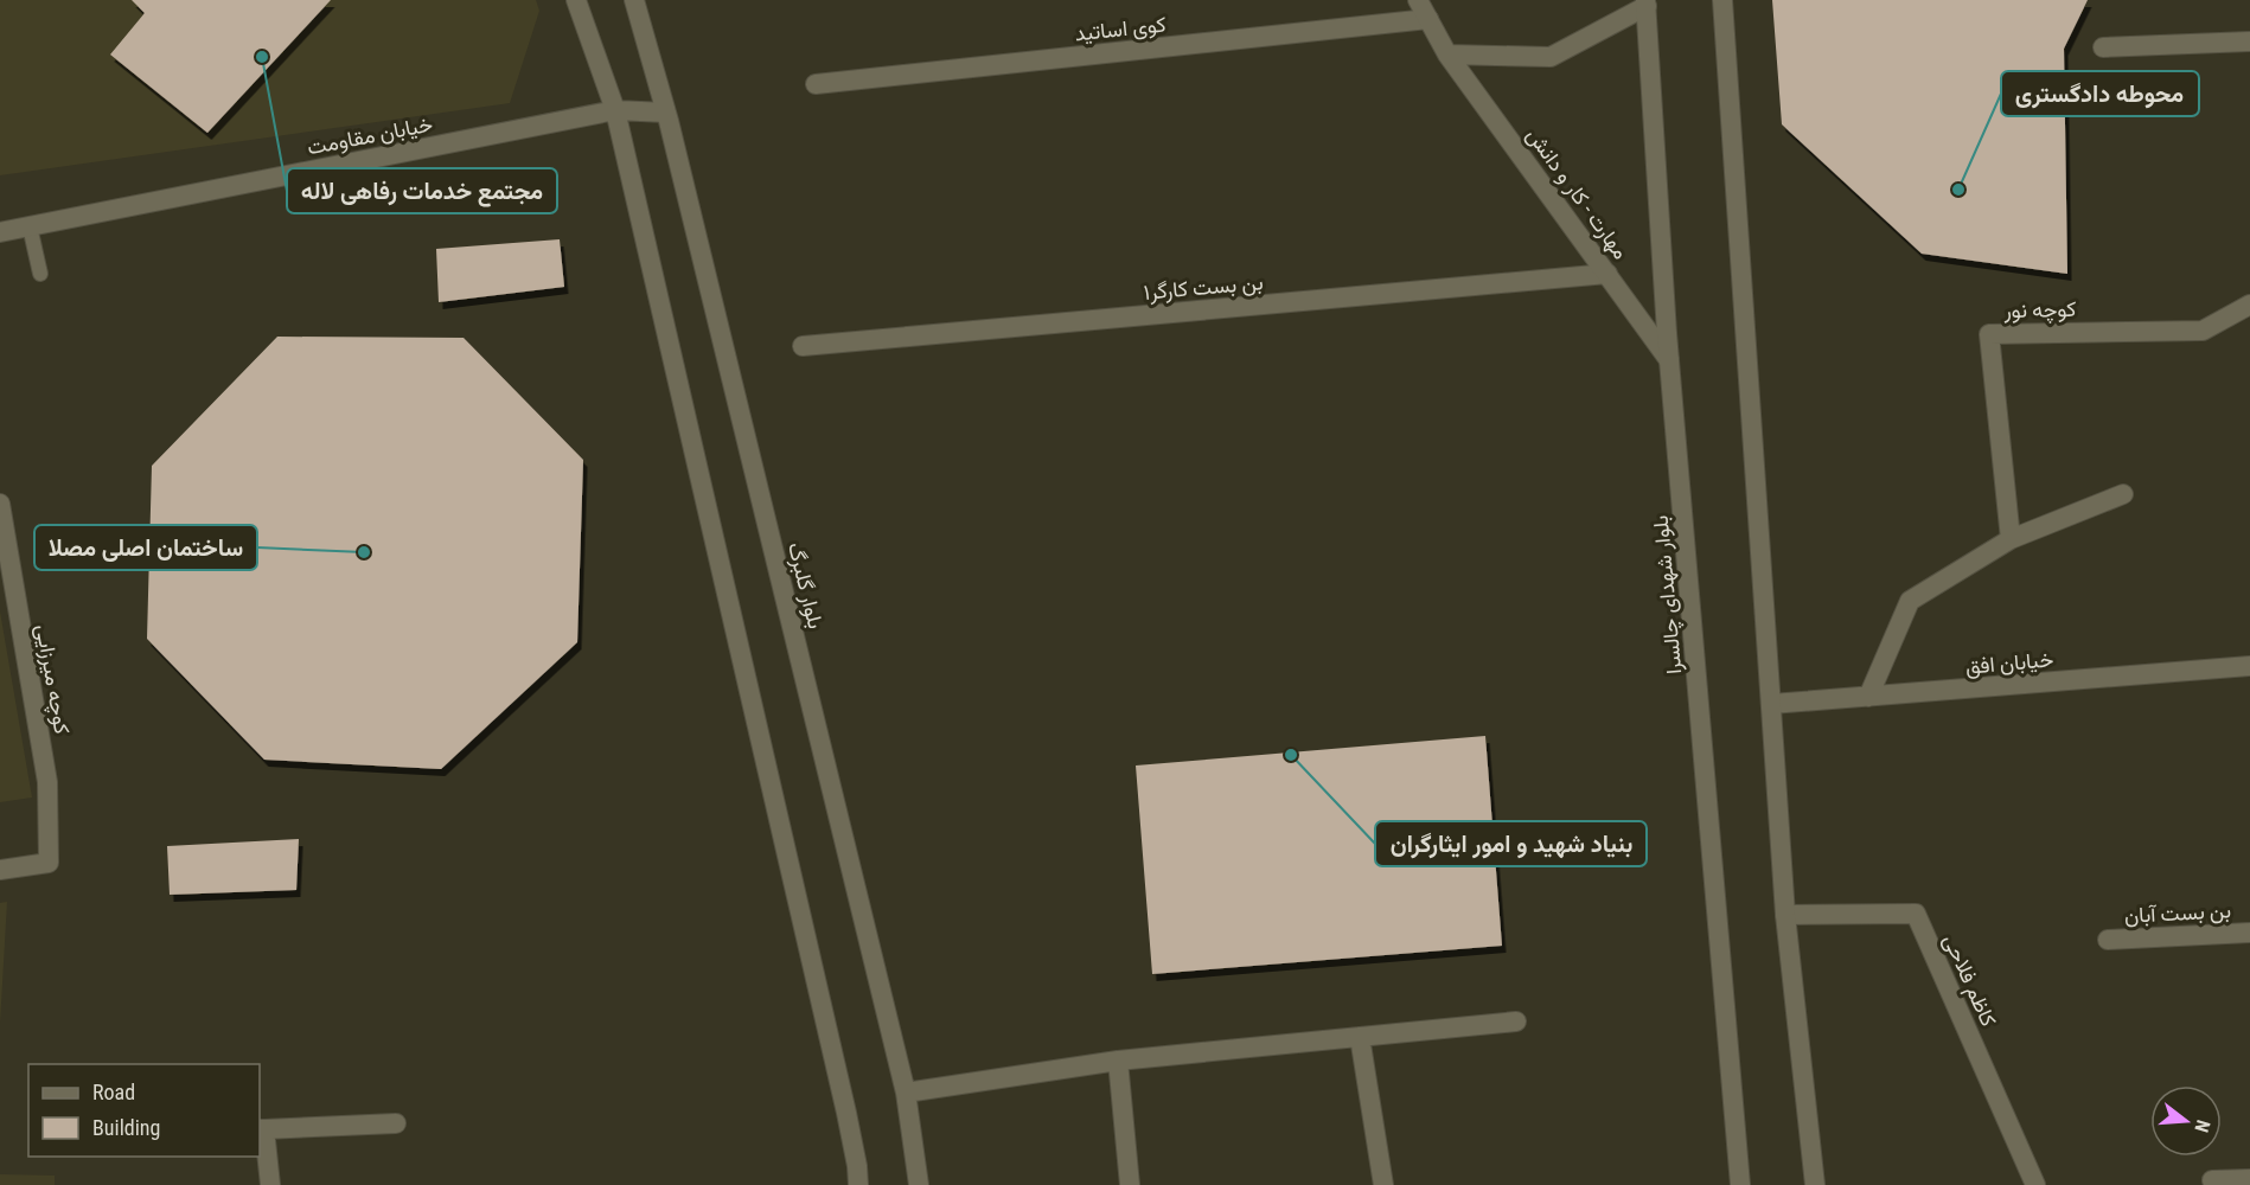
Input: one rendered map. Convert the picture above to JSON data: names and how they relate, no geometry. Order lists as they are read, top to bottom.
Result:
{
  "streets": {
    "street": [
      "کوی اساتید",
      "خیابان مقاومت",
      "مهارت - کار و دانش",
      "بن بست کارگر۱",
      "کوچه نور",
      "بلوار گلبرگ",
      "بلوار شهدای چالسرا",
      "خیابان افق",
      "کوچه میرزایی",
      "بن بست آبان",
      "کاظم فلاحی"
    ]
  },
  "crossings": [
    ["کوی اساتید", "مهارت - کار و دانش"],
    ["خیابان مقاومت", "بلوار گلبرگ"],
    ["مهارت - کار و دانش", "بن بست کارگر۱"],
    ["مهارت - کار و دانش", "بلوار شهدای چالسرا"]
  ],
  "places": [
    "مجتمع خدمات رفاهی لاله",
    "محوطه دادگستری",
    "ساختمان اصلی مصلا",
    "بنیاد شهید و امور ایثارگران"
  ],
  "legend": ["Road", "Building"],
  "north": "right"
}
